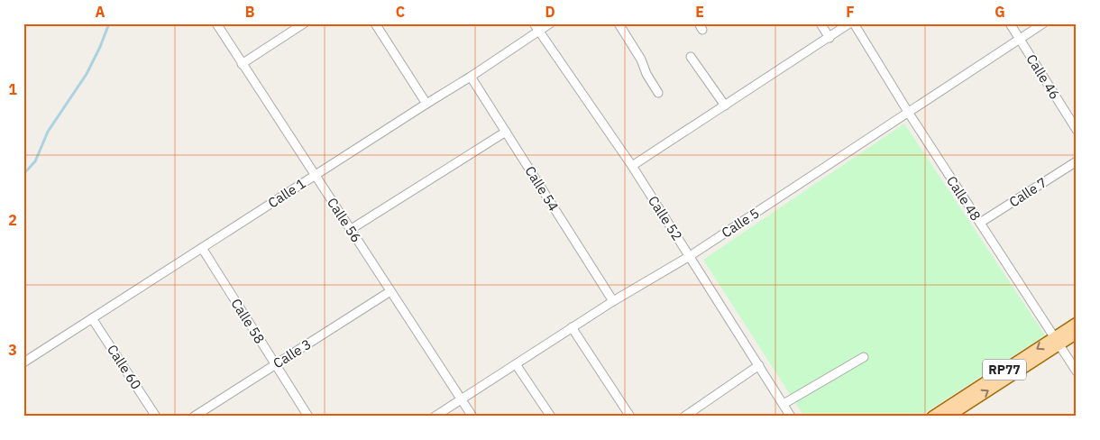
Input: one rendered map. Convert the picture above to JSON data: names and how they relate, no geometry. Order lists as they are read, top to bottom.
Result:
{
  "streets": {
    "main road": ["RP77"],
    "street": [
      "Calle 46",
      "Calle 54",
      "Calle 7",
      "Calle 1",
      "Calle 48",
      "Calle 52",
      "Calle 56",
      "Calle 5",
      "Calle 58",
      "Calle 3",
      "Calle 60"
    ]
  },
  "crossings": [
    ["Calle 46", "Calle 5"],
    ["Calle 54", "Calle 1"],
    ["Calle 54", "Calle 5"],
    ["Calle 7", "Calle 48"],
    ["Calle 1", "Calle 52"],
    ["Calle 1", "Calle 56"],
    ["Calle 1", "Calle 58"],
    ["Calle 1", "Calle 60"],
    ["Calle 48", "Calle 5"],
    ["Calle 48", "RP77"],
    ["Calle 52", "Calle 5"],
    ["Calle 56", "Calle 5"],
    ["Calle 56", "Calle 3"],
    ["Calle 58", "Calle 3"]
  ],
  "grid": {
    "columns": [
      "A",
      "B",
      "C",
      "D",
      "E",
      "F",
      "G"
    ],
    "rows": ["1", "2", "3"]
  }
}
